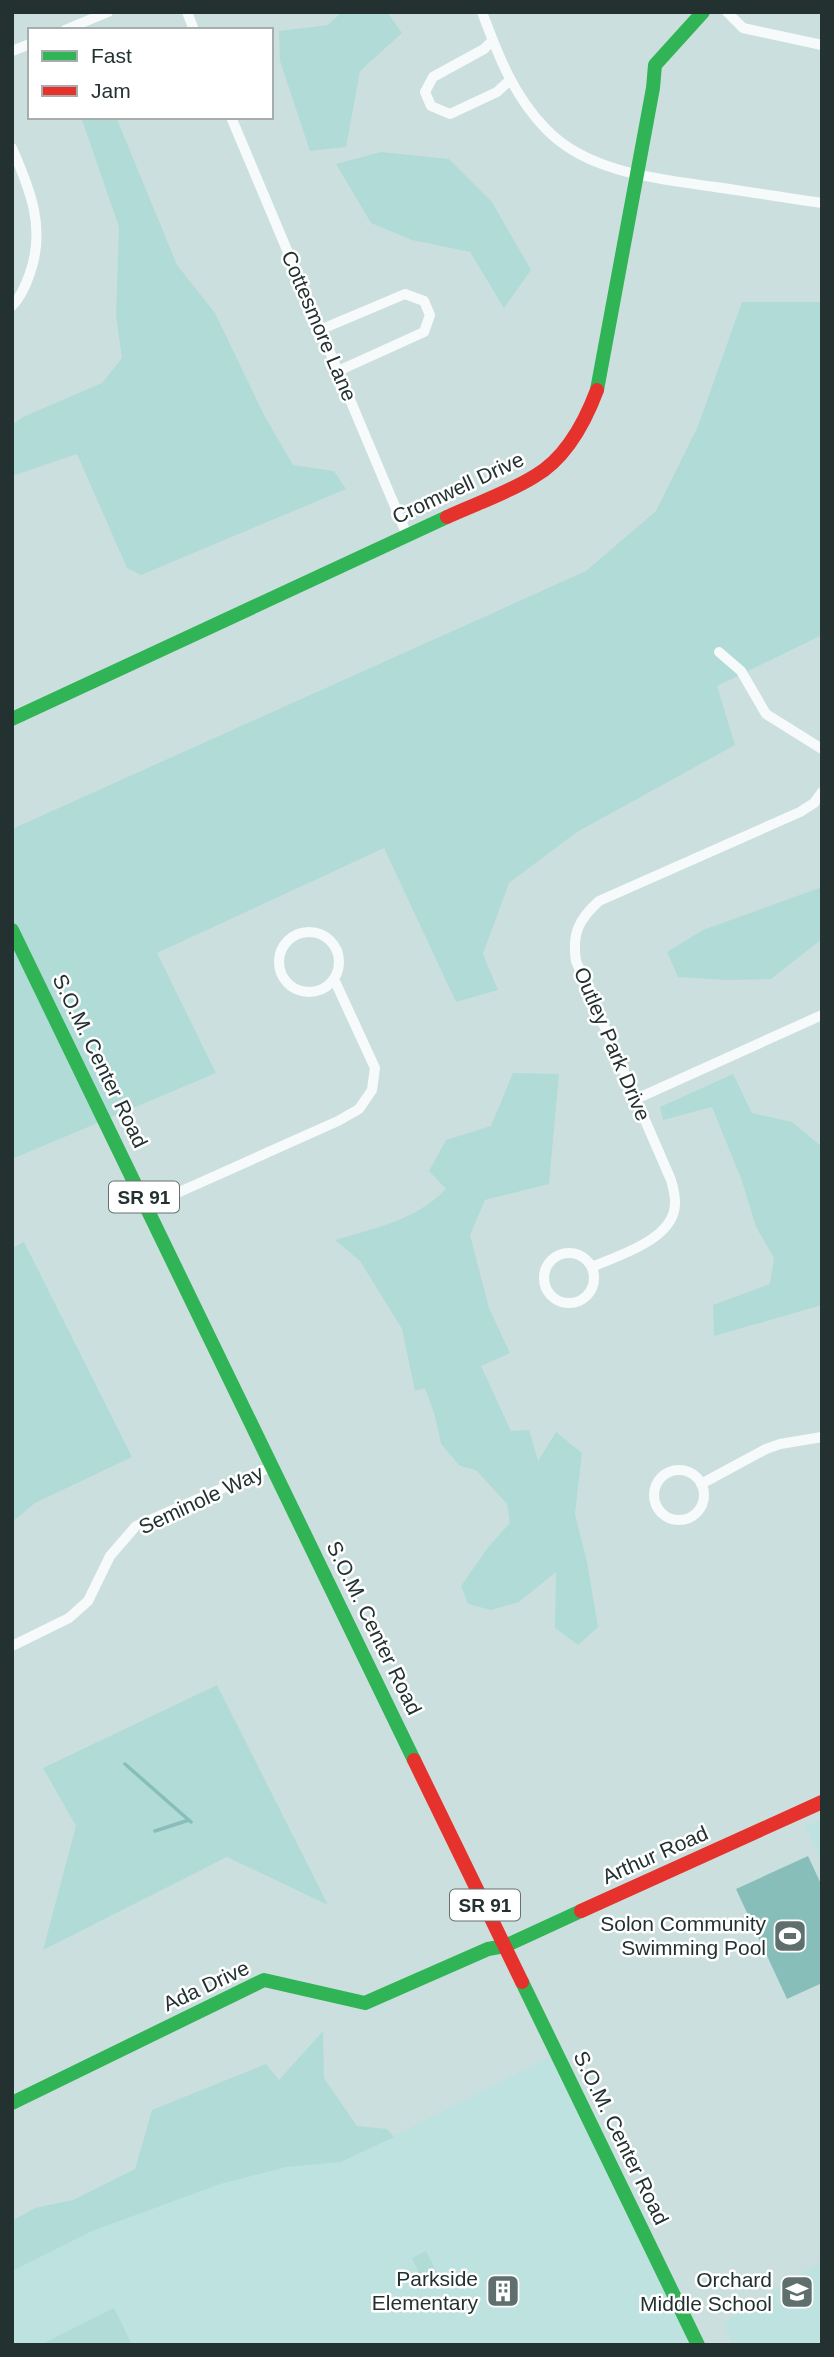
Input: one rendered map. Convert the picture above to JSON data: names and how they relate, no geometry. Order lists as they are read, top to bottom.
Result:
{
  "streets": {
    "street": [
      "Cottesmore Lane",
      "Cromwell Drive",
      "Outley Park Drive",
      "S.O.M. Center Road",
      "SR 91",
      "Seminole Way",
      "Arthur Road",
      "Ada Drive"
    ]
  },
  "crossings": [
    ["Cottesmore Lane", "Cromwell Drive"],
    ["S.O.M. Center Road", "Seminole Way"],
    ["S.O.M. Center Road", "Arthur Road"],
    ["S.O.M. Center Road", "Ada Drive"],
    ["Arthur Road", "Ada Drive"]
  ],
  "places": {
    "sports": ["Solon Community Swimming Pool"],
    "building": ["Parkside Elementary"],
    "school or university": ["Orchard Middle School"]
  },
  "legend": ["Fast", "Jam"]
}
